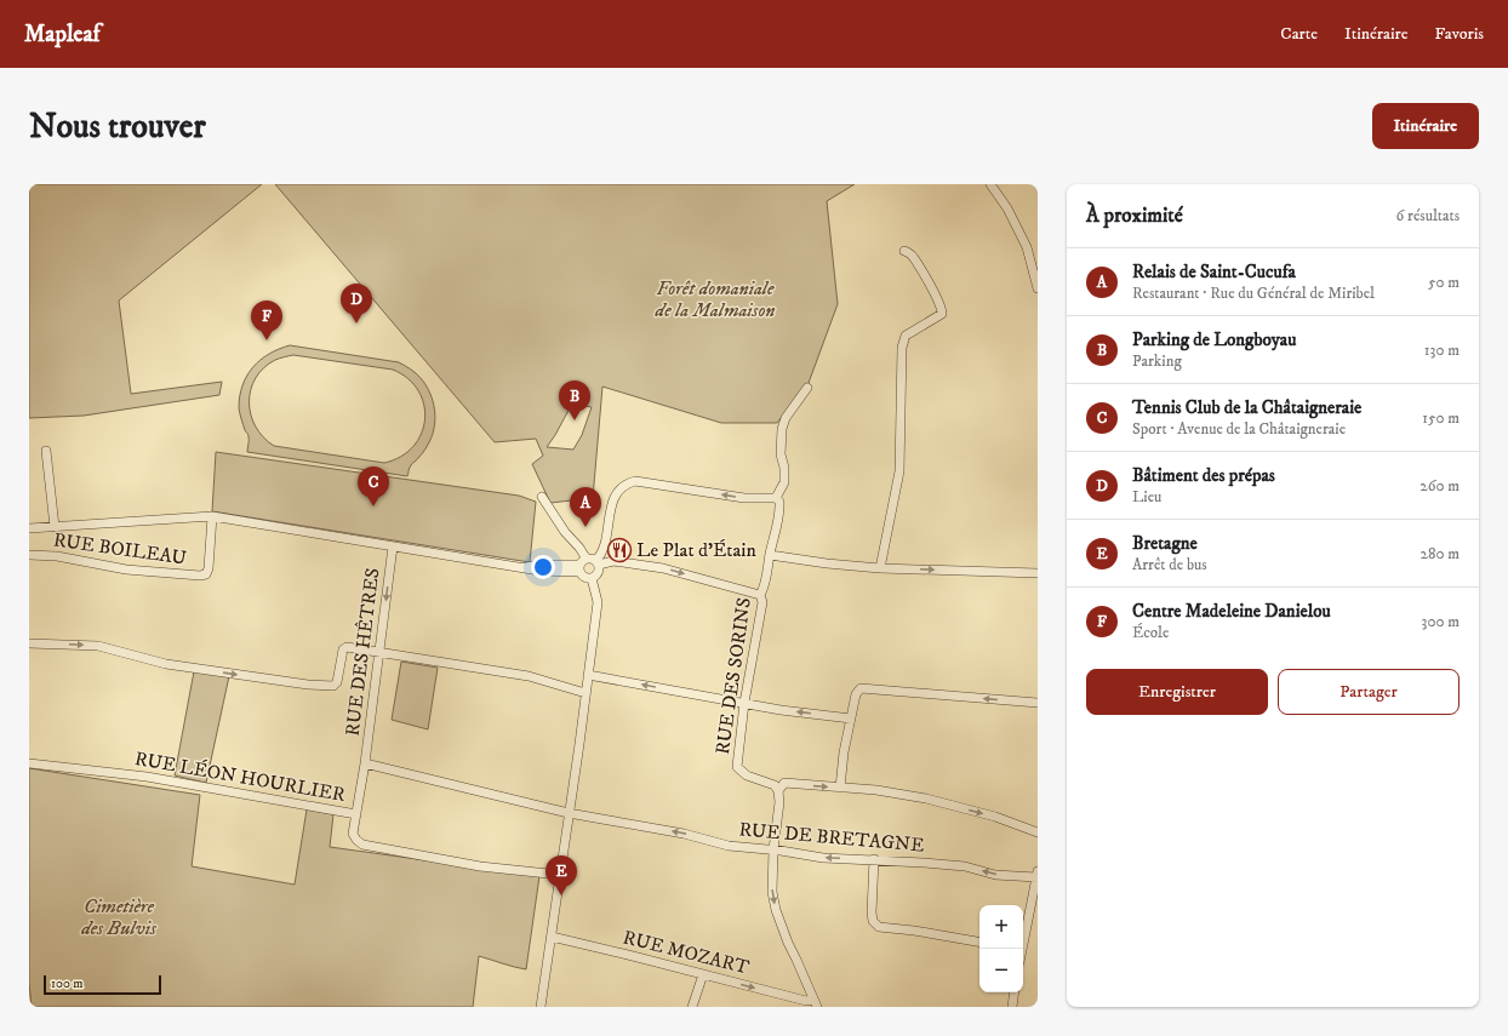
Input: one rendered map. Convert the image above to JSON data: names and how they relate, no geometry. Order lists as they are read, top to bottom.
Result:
{
  "streets": {
    "street": [
      "RUE BOILEAU",
      "RUE DES HÊTRES",
      "RUE DES SORINS",
      "RUE LÉON HOURLIER",
      "RUE DE BRETAGNE",
      "RUE MOZART"
    ]
  },
  "crossings": [
    ["RUE DES HÊTRES", "RUE LÉON HOURLIER"],
    ["RUE LÉON HOURLIER", "RUE DE BRETAGNE"]
  ],
  "one_way": ["RUE DES HÊTRES", "RUE MOZART"],
  "parks": ["Forêt domaniale de la Malmaison", "Cimetière des Bulvis"],
  "places": {
    "restaurant": ["Le Plat d'Étain"]
  },
  "scale_bar": "100 m",
  "page": {
    "header": "Mapleaf",
    "nav": ["Carte", "Itinéraire", "Favoris"],
    "buttons": [
      "Itinéraire",
      ["Enregistrer", "Partager"]
    ],
    "title": "Nous trouver",
    "heading": ["À proximité", "6 résultats"],
    "list": [
      {
        "mark": "A",
        "name": "Relais de Saint-Cucufa",
        "note": "Restaurant · Rue du Général de Miribel",
        "value": "50 m"
      },
      {
        "mark": "B",
        "name": "Parking de Longboyau",
        "note": "Parking",
        "value": "130 m"
      },
      {
        "mark": "C",
        "name": "Tennis Club de la Châtaigneraie",
        "note": "Sport · Avenue de la Châtaigneraie",
        "value": "150 m"
      },
      {
        "mark": "D",
        "name": "Bâtiment des prépas",
        "note": "Lieu",
        "value": "260 m"
      },
      {
        "mark": "E",
        "name": "Bretagne",
        "note": "Arrêt de bus",
        "value": "280 m"
      },
      {
        "mark": "F",
        "name": "Centre Madeleine Danielou",
        "note": "École",
        "value": "300 m"
      }
    ],
    "pins": [
      "D",
      "F",
      "B",
      "C",
      "A",
      "E"
    ],
    "map_buttons": ["+", "−"],
    "scale": "100 m"
  }
}
